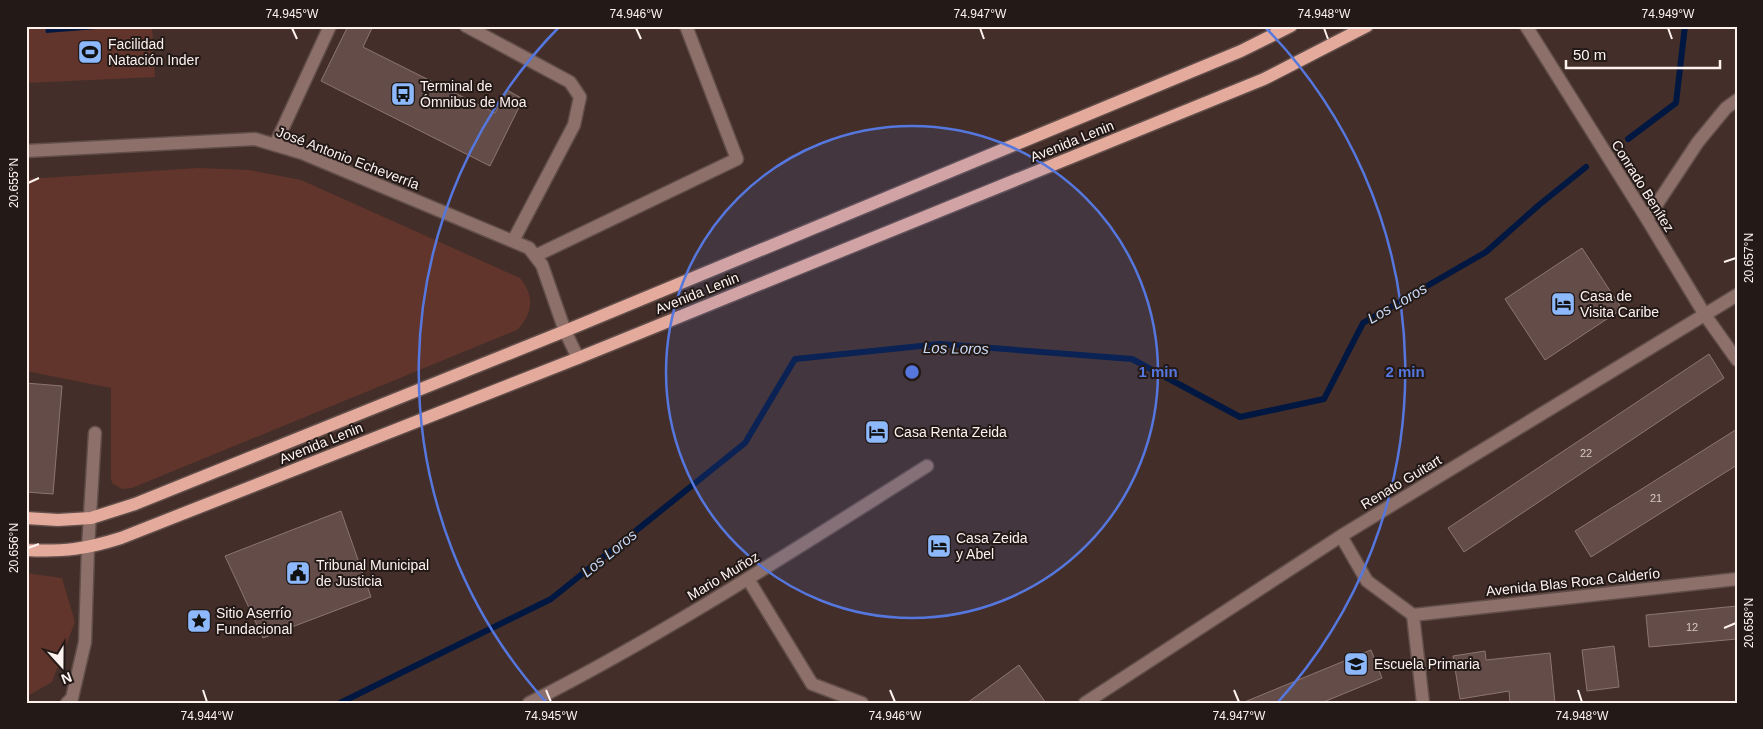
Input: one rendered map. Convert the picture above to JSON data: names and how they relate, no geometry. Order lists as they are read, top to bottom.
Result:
{
  "streets": {
    "main road": ["Avenida Lenin"],
    "street": [
      "José Antonio Echeverría",
      "Conrado Benítez",
      "Renato Guitart",
      "Mario Muñoz",
      "Avenida Blas Roca Calderío"
    ]
  },
  "crossings": [
    ["Avenida Lenin", "José Antonio Echeverría"],
    ["Conrado Benítez", "Renato Guitart"]
  ],
  "water": ["Los Loros"],
  "places": {
    "sports": ["Facilidad Natación Inder"],
    "bus stop": ["Terminal de Ómnibus de Moa"],
    "hotel": ["Casa de Visita Caribe", "Casa Renta Zeida", "Casa Zeida y Abel"],
    "public building": ["Tribunal Municipal de Justicia"],
    "place": ["Sitio Aserrío Fundacional"],
    "school or university": ["Escuela Primaria"]
  },
  "house_numbers": ["22", "21", "12"],
  "scale_bar": "50 m",
  "north": "bottom",
  "coordinates": [
    "74.945°W",
    "74.946°W",
    "74.947°W",
    "74.948°W",
    "74.949°W",
    "20.655°N",
    "20.657°N",
    "20.656°N",
    "20.658°N",
    "74.944°W"
  ],
  "rings": ["1 min", "2 min"]
}
